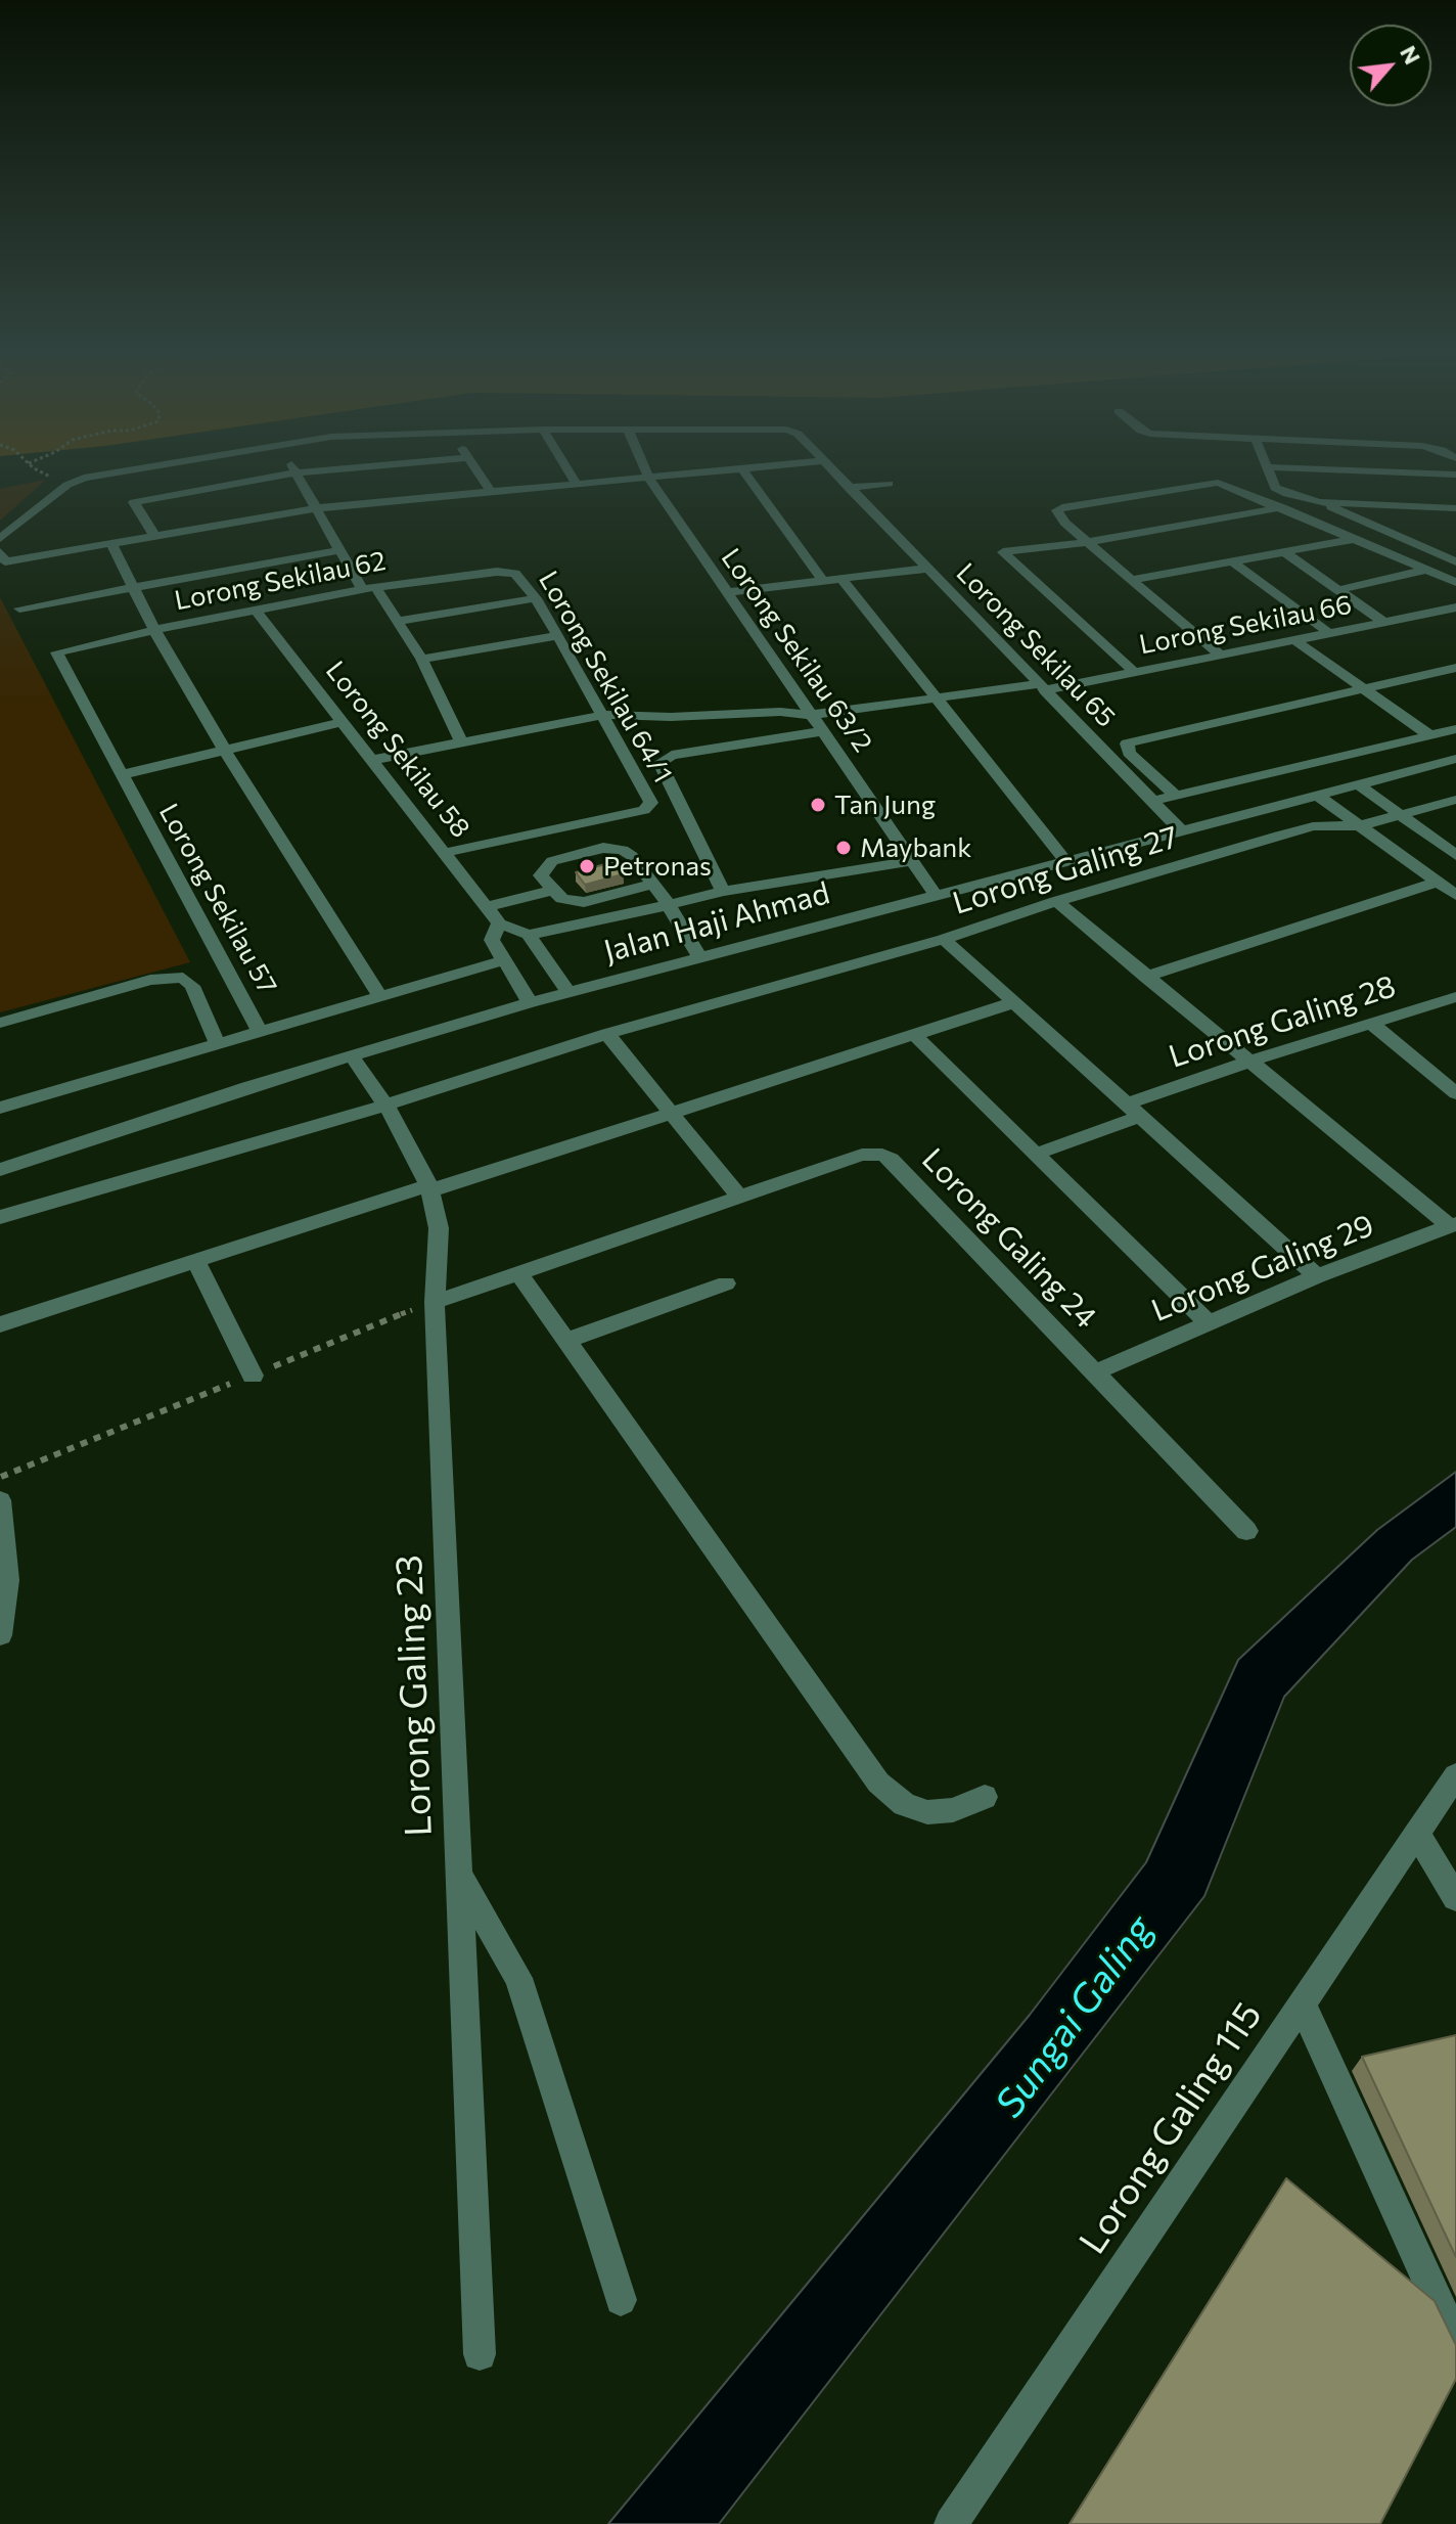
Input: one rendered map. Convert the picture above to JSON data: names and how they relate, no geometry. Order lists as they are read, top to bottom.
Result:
{
  "streets": {
    "street": [
      "Lorong Sekilau 62",
      "Lorong Sekilau 66",
      "Lorong Sekilau 65",
      "Lorong Sekilau 63/2",
      "Lorong Sekilau 64/1",
      "Lorong Sekilau 58",
      "Lorong Galing 27",
      "Lorong Sekilau 57",
      "Jalan Haji Ahmad",
      "Lorong Galing 28",
      "Lorong Galing 24",
      "Lorong Galing 29",
      "Lorong Galing 23",
      "Lorong Galing 115"
    ]
  },
  "crossings": [
    ["Lorong Sekilau 62", "Lorong Sekilau 64/1"],
    ["Lorong Sekilau 62", "Lorong Sekilau 58"],
    ["Lorong Sekilau 62", "Lorong Sekilau 57"],
    ["Lorong Sekilau 66", "Lorong Sekilau 65"],
    ["Lorong Sekilau 66", "Lorong Sekilau 63/2"],
    ["Lorong Sekilau 65", "Jalan Haji Ahmad"],
    ["Lorong Sekilau 63/2", "Jalan Haji Ahmad"],
    ["Lorong Sekilau 64/1", "Lorong Sekilau 58"],
    ["Lorong Sekilau 58", "Lorong Sekilau 57"],
    ["Lorong Sekilau 58", "Jalan Haji Ahmad"],
    ["Lorong Galing 27", "Lorong Galing 28"],
    ["Lorong Galing 27", "Lorong Galing 29"],
    ["Jalan Haji Ahmad", "Lorong Galing 23"],
    ["Lorong Galing 24", "Lorong Galing 29"],
    ["Lorong Galing 24", "Lorong Galing 23"]
  ],
  "water": ["Sungai Galing"],
  "places": ["Tan Jung", "Maybank", "Petronas"],
  "north": "top right"
}
